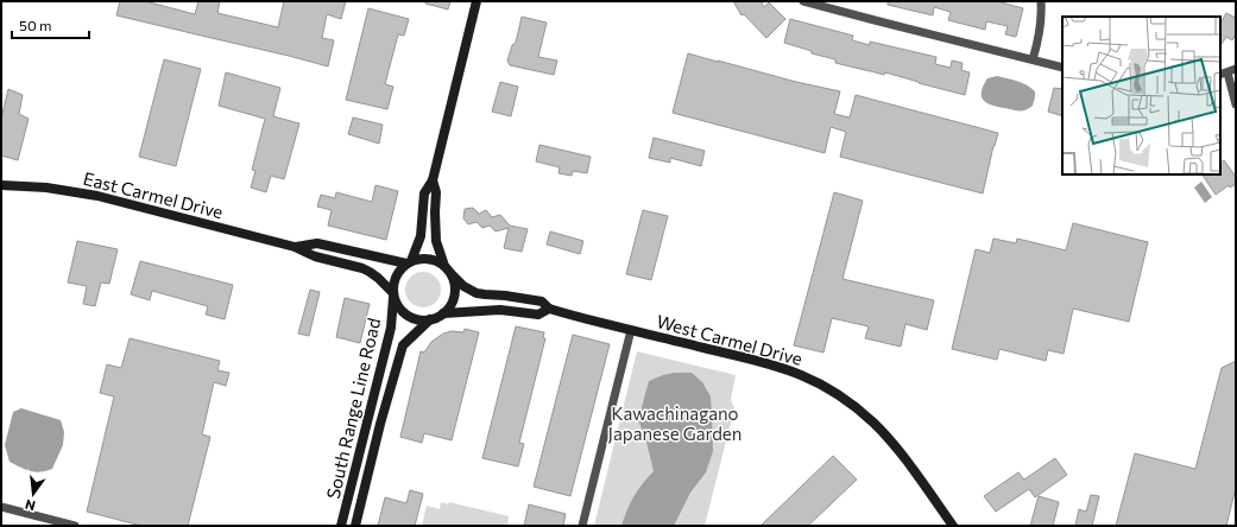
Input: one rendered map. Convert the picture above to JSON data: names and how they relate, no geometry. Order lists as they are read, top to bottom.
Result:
{
  "streets": {
    "street": ["East Carmel Drive", "West Carmel Drive", "South Range Line Road"]
  },
  "crossings": [
    ["East Carmel Drive", "West Carmel Drive"],
    ["East Carmel Drive", "South Range Line Road"],
    ["West Carmel Drive", "South Range Line Road"]
  ],
  "parks": ["Kawachinagano Japanese Garden"],
  "scale_bar": "50 m",
  "north": "bottom"
}
